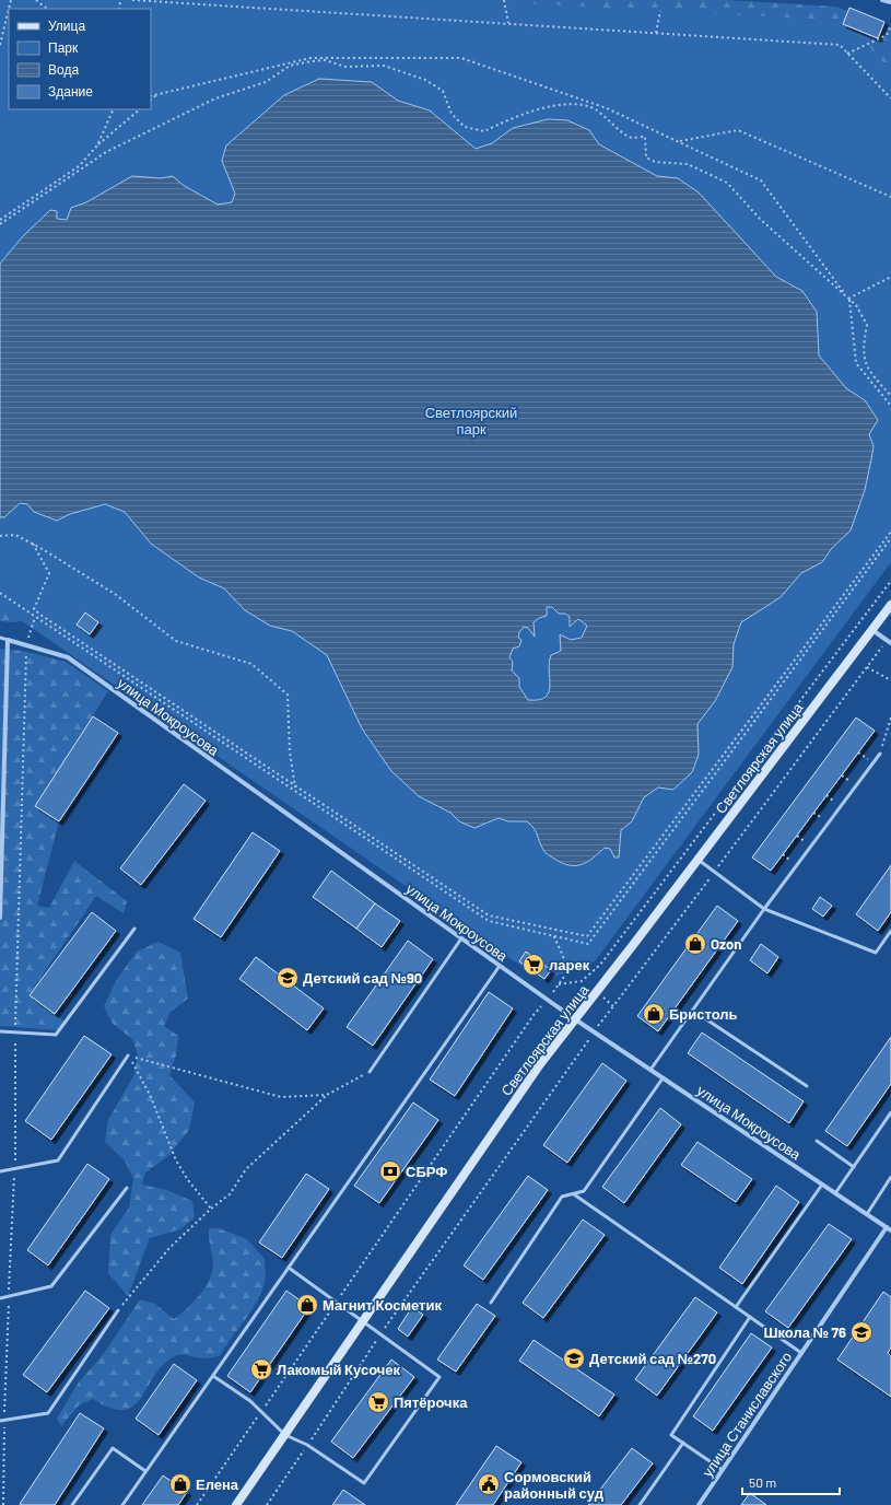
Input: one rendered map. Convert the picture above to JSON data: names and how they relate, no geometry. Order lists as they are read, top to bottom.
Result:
{
  "streets": {
    "main road": ["Светлоярская улица"],
    "street": ["улица Мокроусова", "улица Станиславского"]
  },
  "crossings": [
    ["улица Мокроусова", "Светлоярская улица"],
    ["улица Мокроусова", "улица Станиславского"]
  ],
  "parks": ["Светлоярский парк"],
  "places": {
    "shop": [
      "Ozon",
      "Бристоль",
      "Магнит Косметик",
      "Елена"
    ],
    "supermarket": ["ларек", "Лакомый Кусочек", "Пятёрочка"],
    "school or university": ["Детский сад №90", "Школа № 76", "Детский сад №270"],
    "bank": ["СБРФ"],
    "public building": ["Сормовский районный суд"]
  },
  "legend": [
    "Улица",
    "Парк",
    "Вода",
    "Здание"
  ],
  "scale_bar": "50 m"
}
